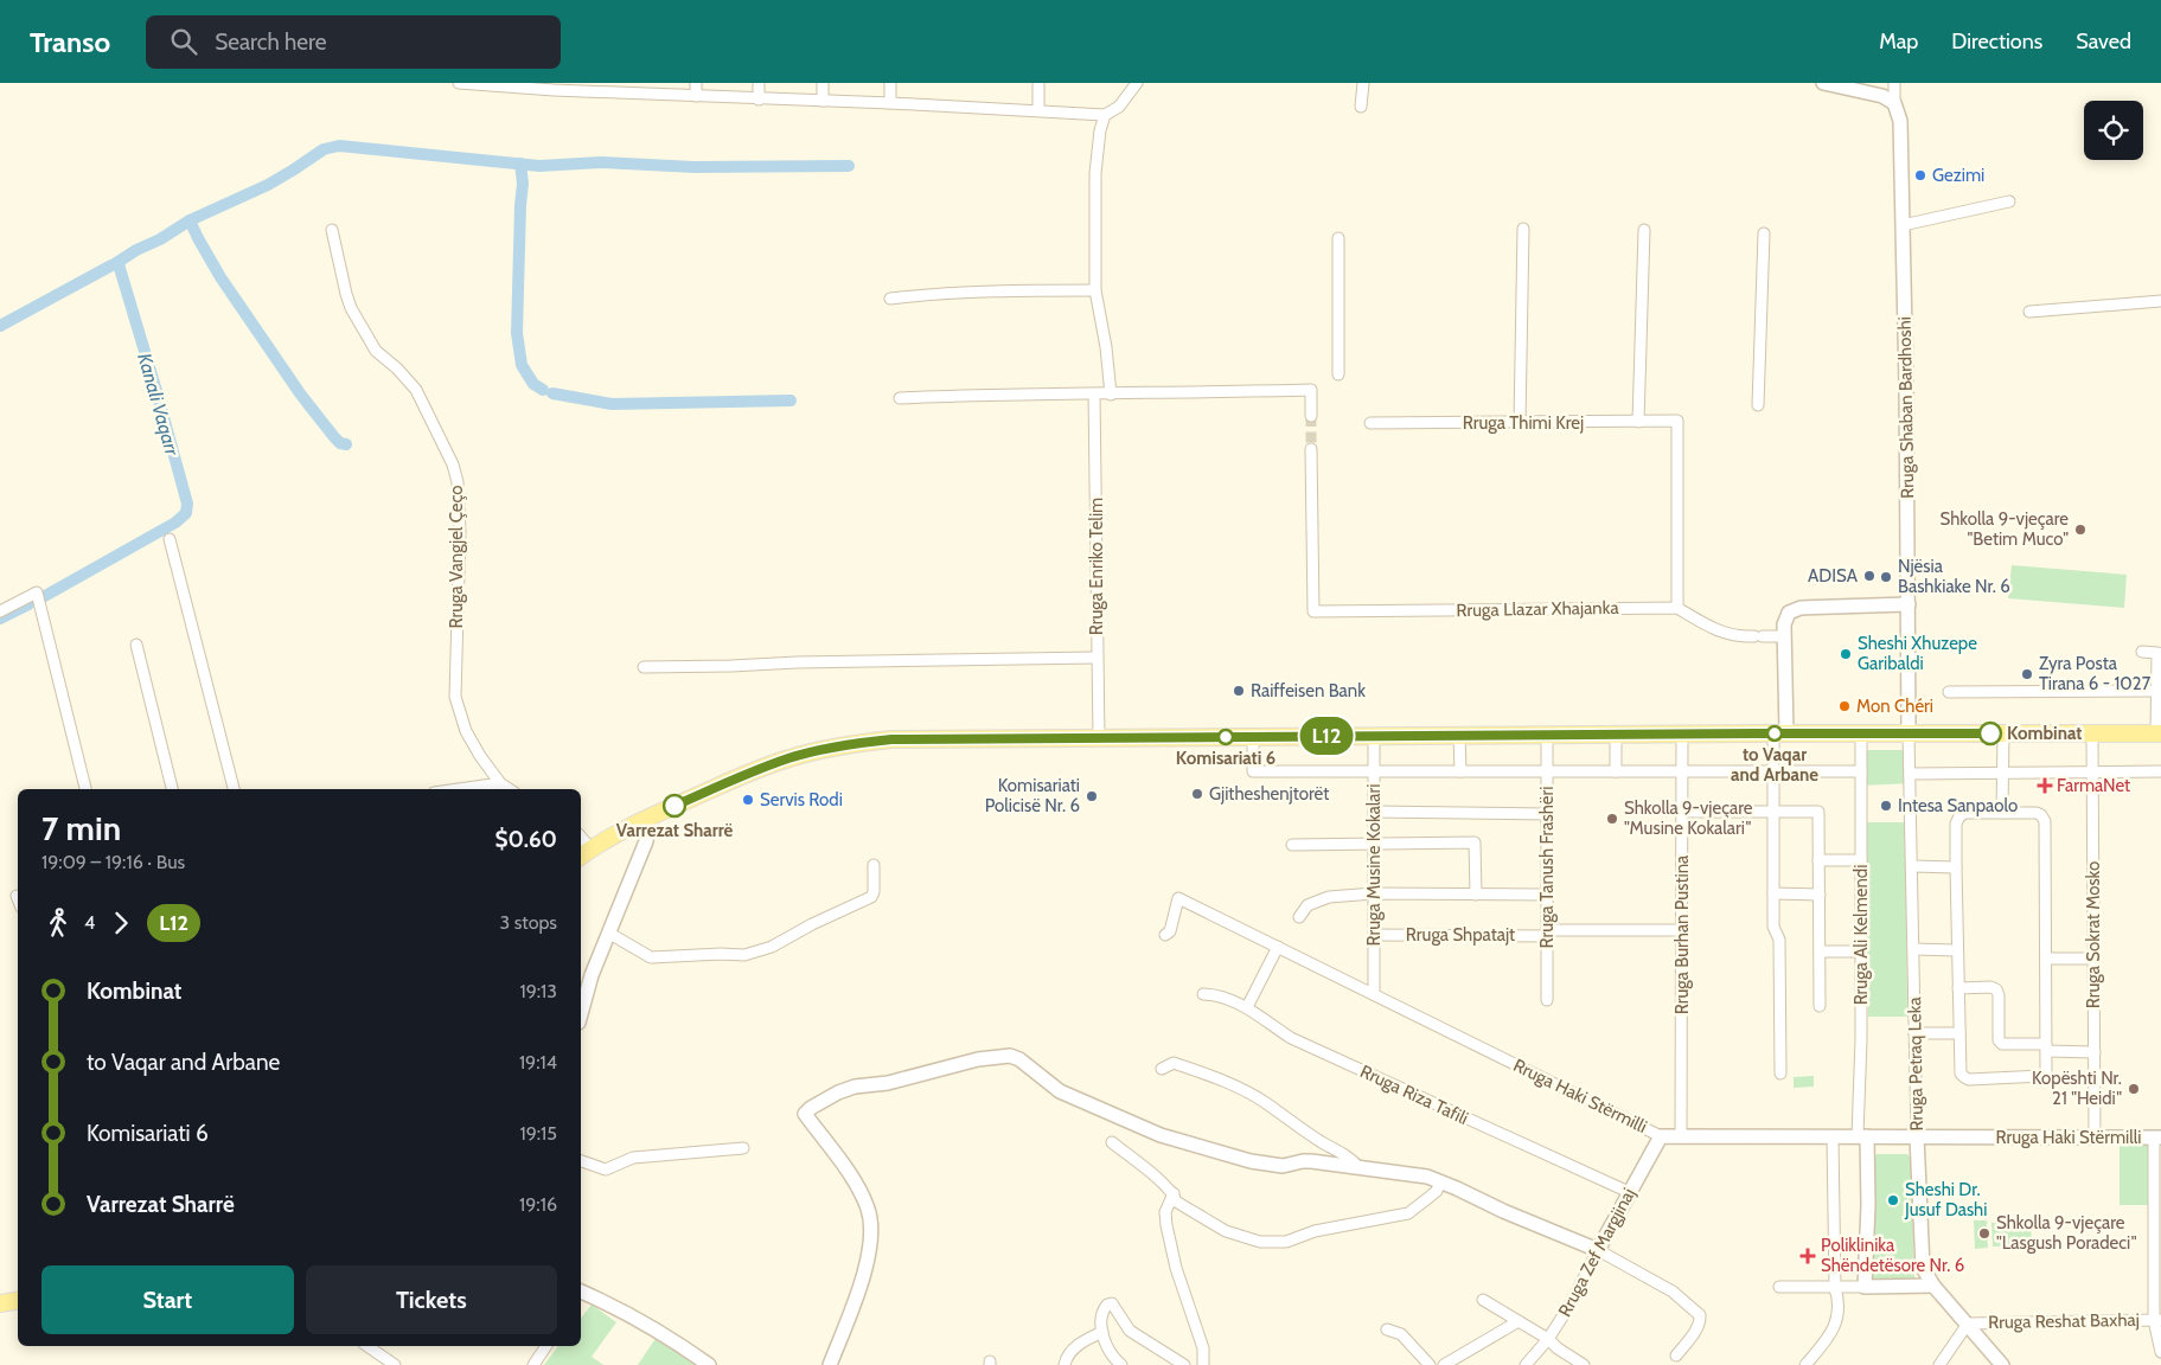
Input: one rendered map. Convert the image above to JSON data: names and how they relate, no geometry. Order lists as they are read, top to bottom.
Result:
{
  "streets": {
    "street": [
      "Rruga Shaban Bardhoshi",
      "Rruga Thimi Krej",
      "Rruga Vangjel Çeço",
      "Rruga Enriko Telim",
      "Rruga Llazar Xhajanka",
      "Rruga Musine Kokalari",
      "Rruga Tanush Frashëri",
      "Rruga Shpatajt",
      "Rruga Burhan Pustina",
      "Rruga Ali Kelmendi",
      "Rruga Sokrat Mosko",
      "Rruga Petraq Leka",
      "Rruga Riza Tafili",
      "Rruga Haki Stërmilli",
      "Rruga Zef Margjinaj",
      "Rruga Reshat Baxhaj"
    ]
  },
  "crossings": [
    ["Rruga Shaban Bardhoshi", "Rruga Petraq Leka"],
    ["Rruga Thimi Krej", "Rruga Llazar Xhajanka"],
    ["Rruga Musine Kokalari", "Rruga Shpatajt"],
    ["Rruga Musine Kokalari", "Rruga Haki Stërmilli"],
    ["Rruga Tanush Frashëri", "Rruga Shpatajt"],
    ["Rruga Shpatajt", "Rruga Burhan Pustina"],
    ["Rruga Burhan Pustina", "Rruga Haki Stërmilli"],
    ["Rruga Ali Kelmendi", "Rruga Haki Stërmilli"],
    ["Rruga Sokrat Mosko", "Rruga Haki Stërmilli"],
    ["Rruga Petraq Leka", "Rruga Haki Stërmilli"],
    ["Rruga Petraq Leka", "Rruga Reshat Baxhaj"],
    ["Rruga Riza Tafili", "Rruga Zef Margjinaj"],
    ["Rruga Haki Stërmilli", "Rruga Zef Margjinaj"]
  ],
  "water": ["Kanali Vaqarr"],
  "places": {
    "other": [
      "Gezimi",
      "Shkolla 9-vjeçare \"Betim Muco\"",
      "ADISA",
      "Njësia Bashkiake Nr. 6",
      "Sheshi Xhuzepe Garibaldi",
      "Zyra Posta Tirana 6 - 1027",
      "Raiffeisen Bank",
      "Mon Chéri",
      "to Vaqar and Arbane",
      "Kombinat",
      "Komisariati 6",
      "Gjitheshenjtorët",
      "Komisariati Policisë Nr. 6",
      "Servis Rodi",
      "Varrezat Sharrë",
      "Intesa Sanpaolo",
      "Shkolla 9-vjeçare \"Musine Kokalari\"",
      "Kopështi Nr. 21 \"Heidi\"",
      "Sheshi Dr. Jusuf Dashi",
      "Shkolla 9-vjeçare \"Lasgush Poradeci\""
    ],
    "health": ["FarmaNet", "Poliklinika Shëndetësore Nr. 6"]
  },
  "lines": ["bus line L12"],
  "page": {
    "header": "Transo",
    "search": "Search here",
    "nav": ["Map", "Directions", "Saved"],
    "on_map": "L12",
    "heading": ["7 min", "19:09 – 19:16 · Bus", "$0.60"],
    "legs": ["4", "L12", "3 stops"],
    "list": [
      {
        "name": "Kombinat",
        "value": "19:13"
      },
      {
        "name": "to Vaqar and Arbane",
        "value": "19:14"
      },
      {
        "name": "Komisariati 6",
        "value": "19:15"
      },
      {
        "name": "Varrezat Sharrë",
        "value": "19:16"
      }
    ],
    "buttons": ["Start", "Tickets"]
  }
}
